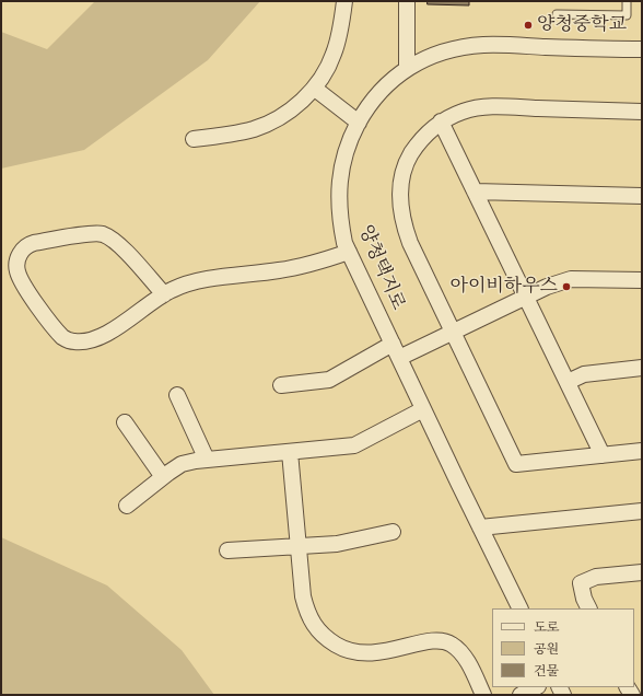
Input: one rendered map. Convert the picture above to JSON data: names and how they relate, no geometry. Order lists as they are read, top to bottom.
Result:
{
  "streets": {
    "street": ["양청택지로"]
  },
  "places": ["양청중학교", "아이비하우스"],
  "legend": ["도로", "공원", "건물"]
}
